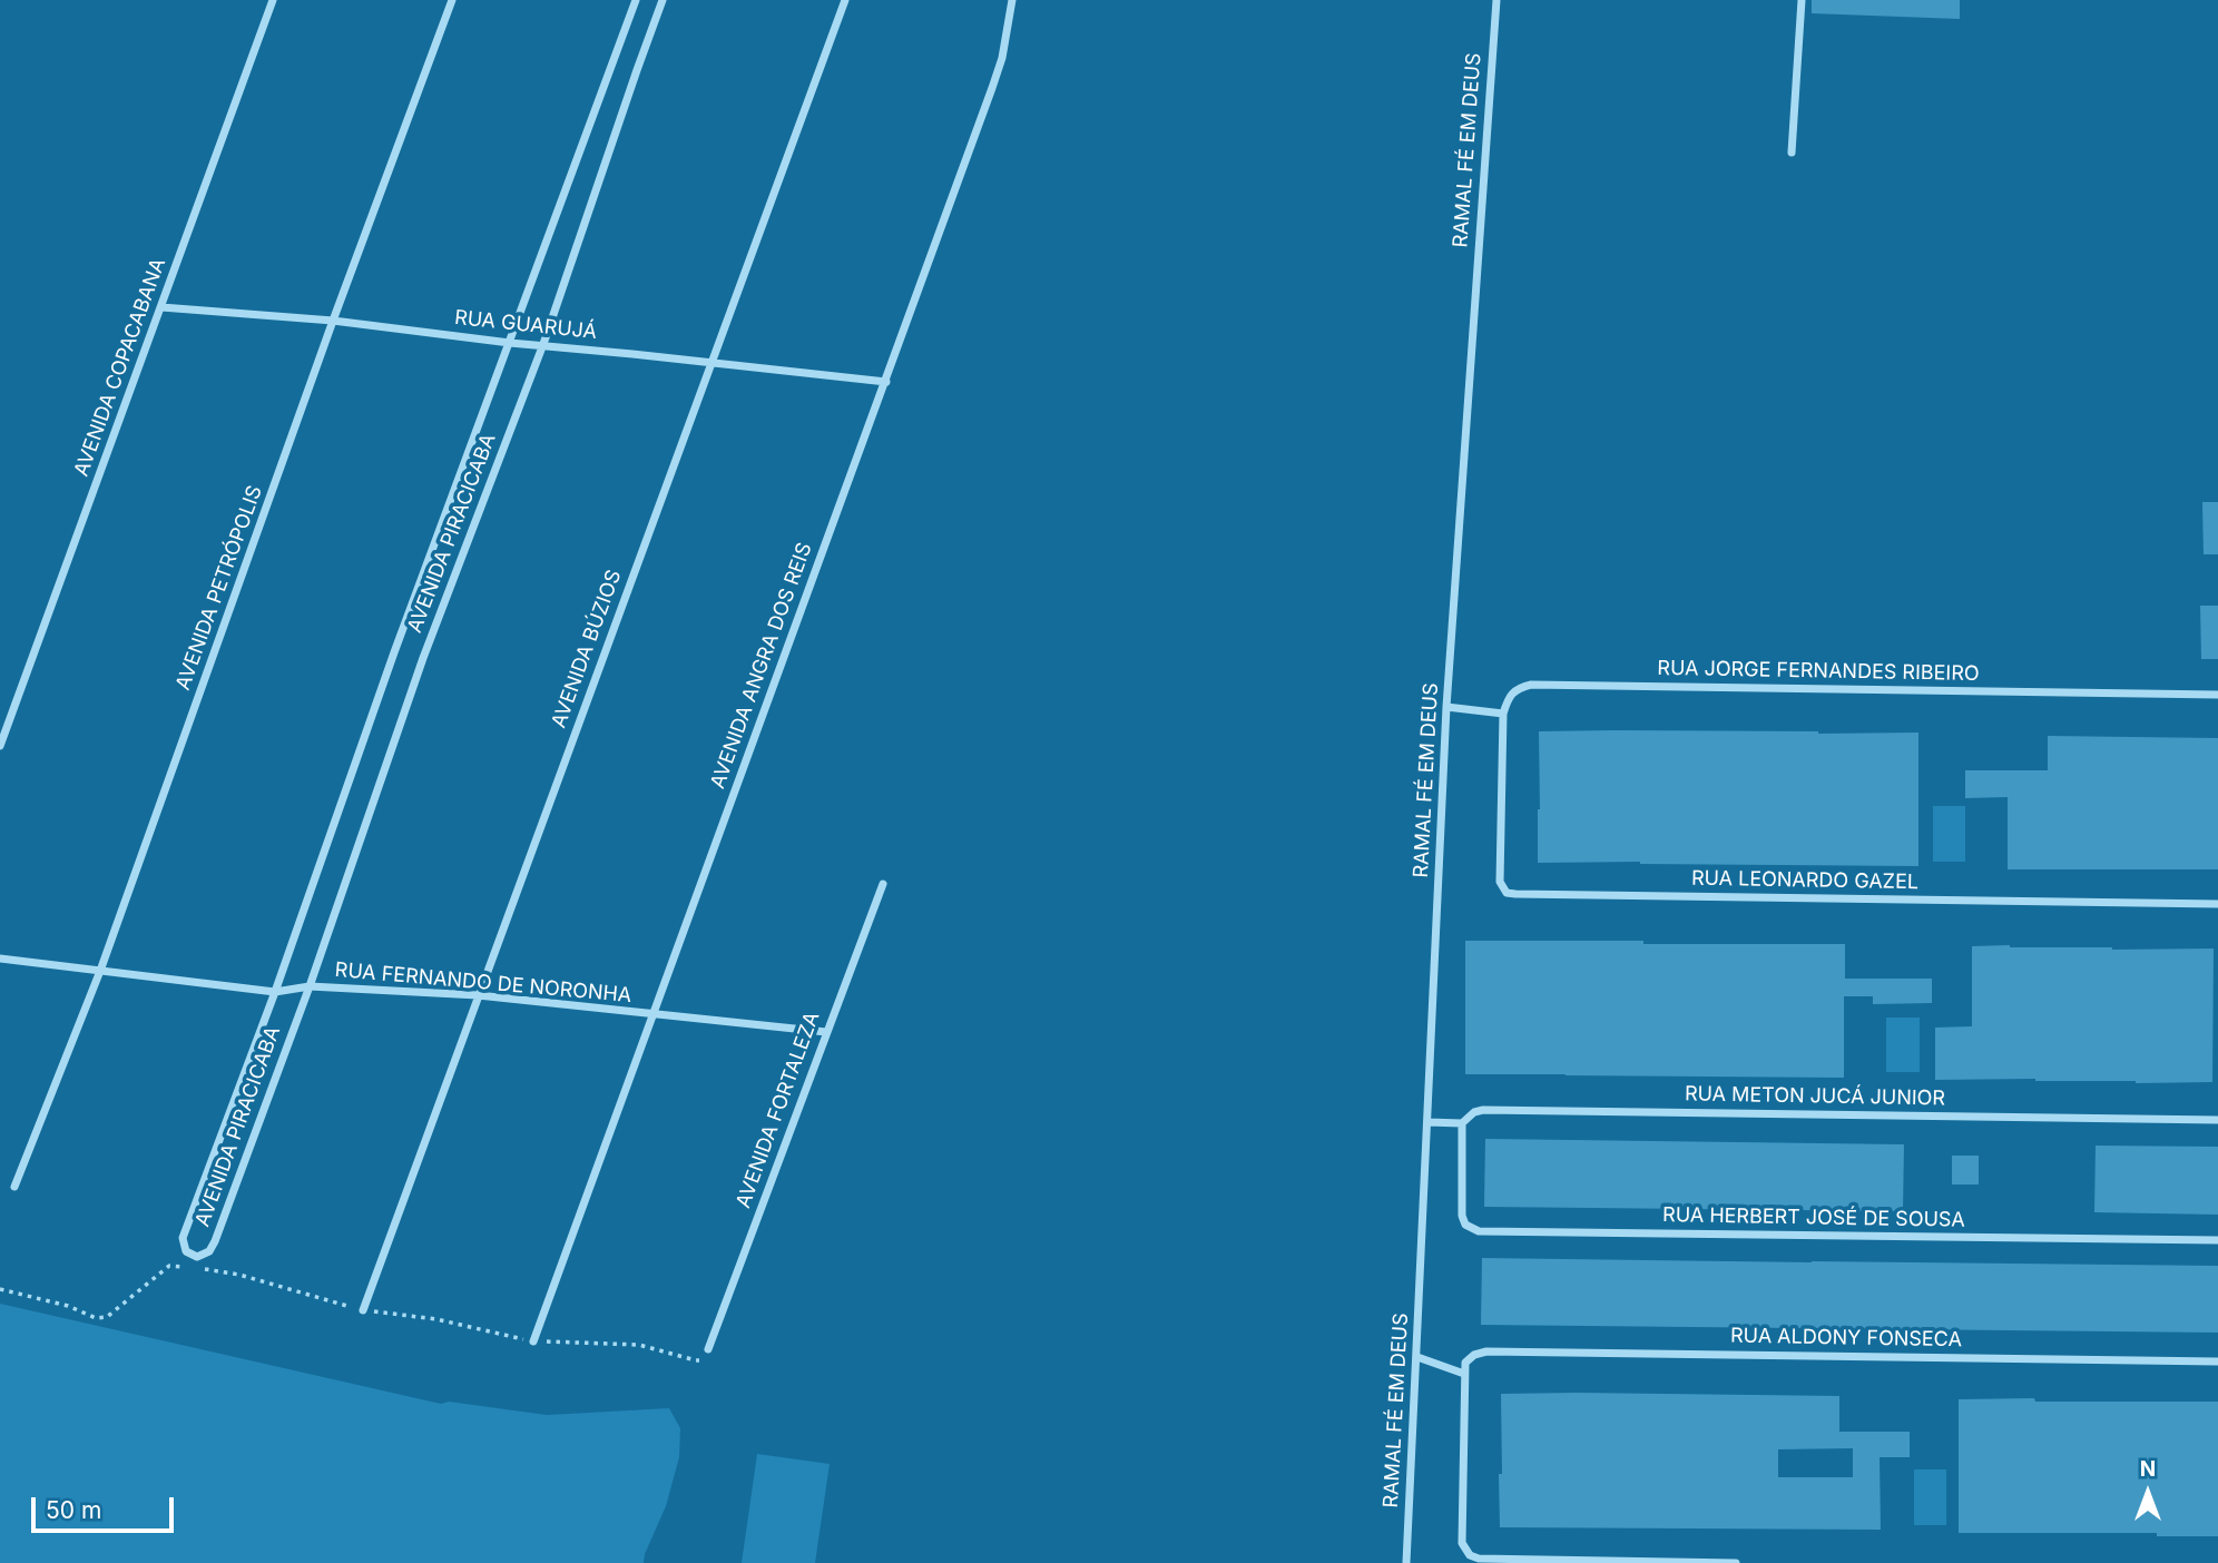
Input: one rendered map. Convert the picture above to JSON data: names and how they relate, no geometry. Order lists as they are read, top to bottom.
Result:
{
  "streets": {
    "street": [
      "RAMAL FÉ EM DEUS",
      "RUA GUARUJÁ",
      "AVENIDA COPACABANA",
      "AVENIDA PIRACICABA",
      "AVENIDA PETRÓPOLIS",
      "AVENIDA BÚZIOS",
      "AVENIDA ANGRA DOS REIS",
      "RUA JORGE FERNANDES RIBEIRO",
      "RUA LEONARDO GAZEL",
      "RUA FERNANDO DE NORONHA",
      "RUA METON JUCÁ JUNIOR",
      "AVENIDA FORTALEZA",
      "RUA HERBERT JOSÉ DE SOUSA",
      "RUA ALDONY FONSECA"
    ]
  },
  "crossings": [
    ["RUA GUARUJÁ", "AVENIDA COPACABANA"],
    ["RUA GUARUJÁ", "AVENIDA PIRACICABA"],
    ["RUA GUARUJÁ", "AVENIDA PETRÓPOLIS"],
    ["RUA GUARUJÁ", "AVENIDA BÚZIOS"],
    ["RUA GUARUJÁ", "AVENIDA ANGRA DOS REIS"],
    ["AVENIDA PIRACICABA", "RUA FERNANDO DE NORONHA"],
    ["AVENIDA PETRÓPOLIS", "RUA FERNANDO DE NORONHA"],
    ["AVENIDA BÚZIOS", "RUA FERNANDO DE NORONHA"],
    ["AVENIDA ANGRA DOS REIS", "RUA FERNANDO DE NORONHA"],
    ["RUA JORGE FERNANDES RIBEIRO", "RUA LEONARDO GAZEL"],
    ["RUA FERNANDO DE NORONHA", "AVENIDA FORTALEZA"],
    ["RUA METON JUCÁ JUNIOR", "RUA HERBERT JOSÉ DE SOUSA"]
  ],
  "scale_bar": "50 m",
  "north": "top"
}
